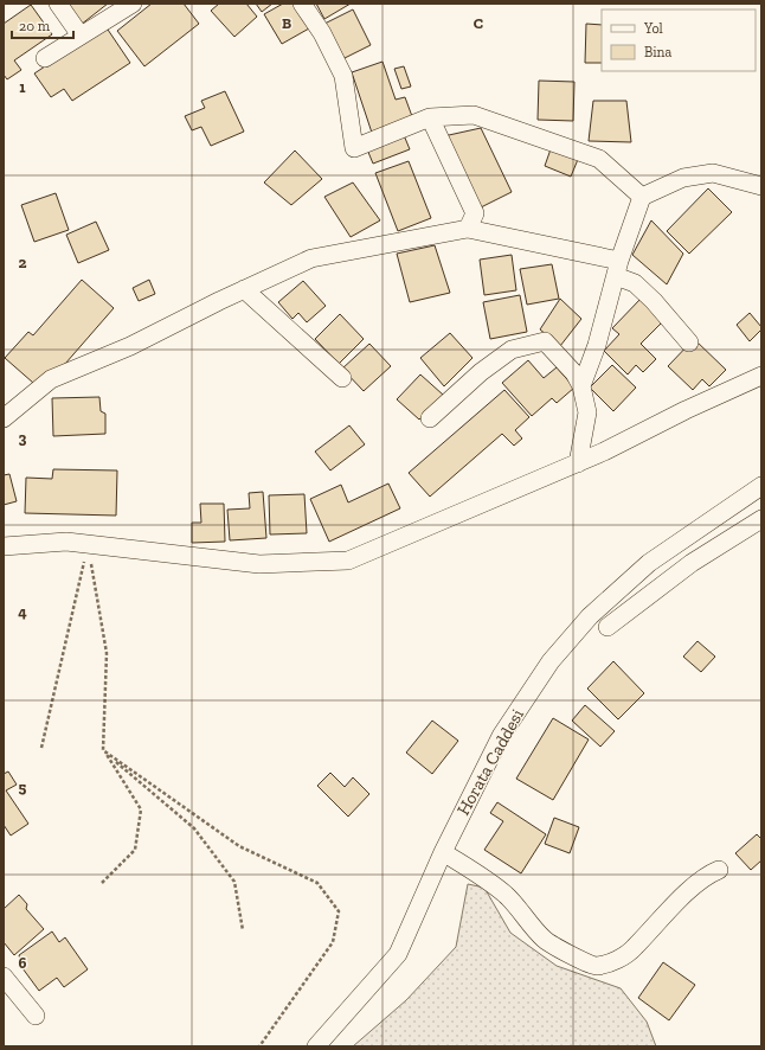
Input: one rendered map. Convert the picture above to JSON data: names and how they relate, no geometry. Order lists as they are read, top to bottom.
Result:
{
  "streets": {
    "street": ["Horata Caddesi"]
  },
  "legend": ["Yol", "Bina"],
  "scale_bar": "20 m",
  "grid": {
    "columns": ["B", "C"],
    "rows": [
      "1",
      "2",
      "3",
      "4",
      "5",
      "6"
    ]
  }
}
